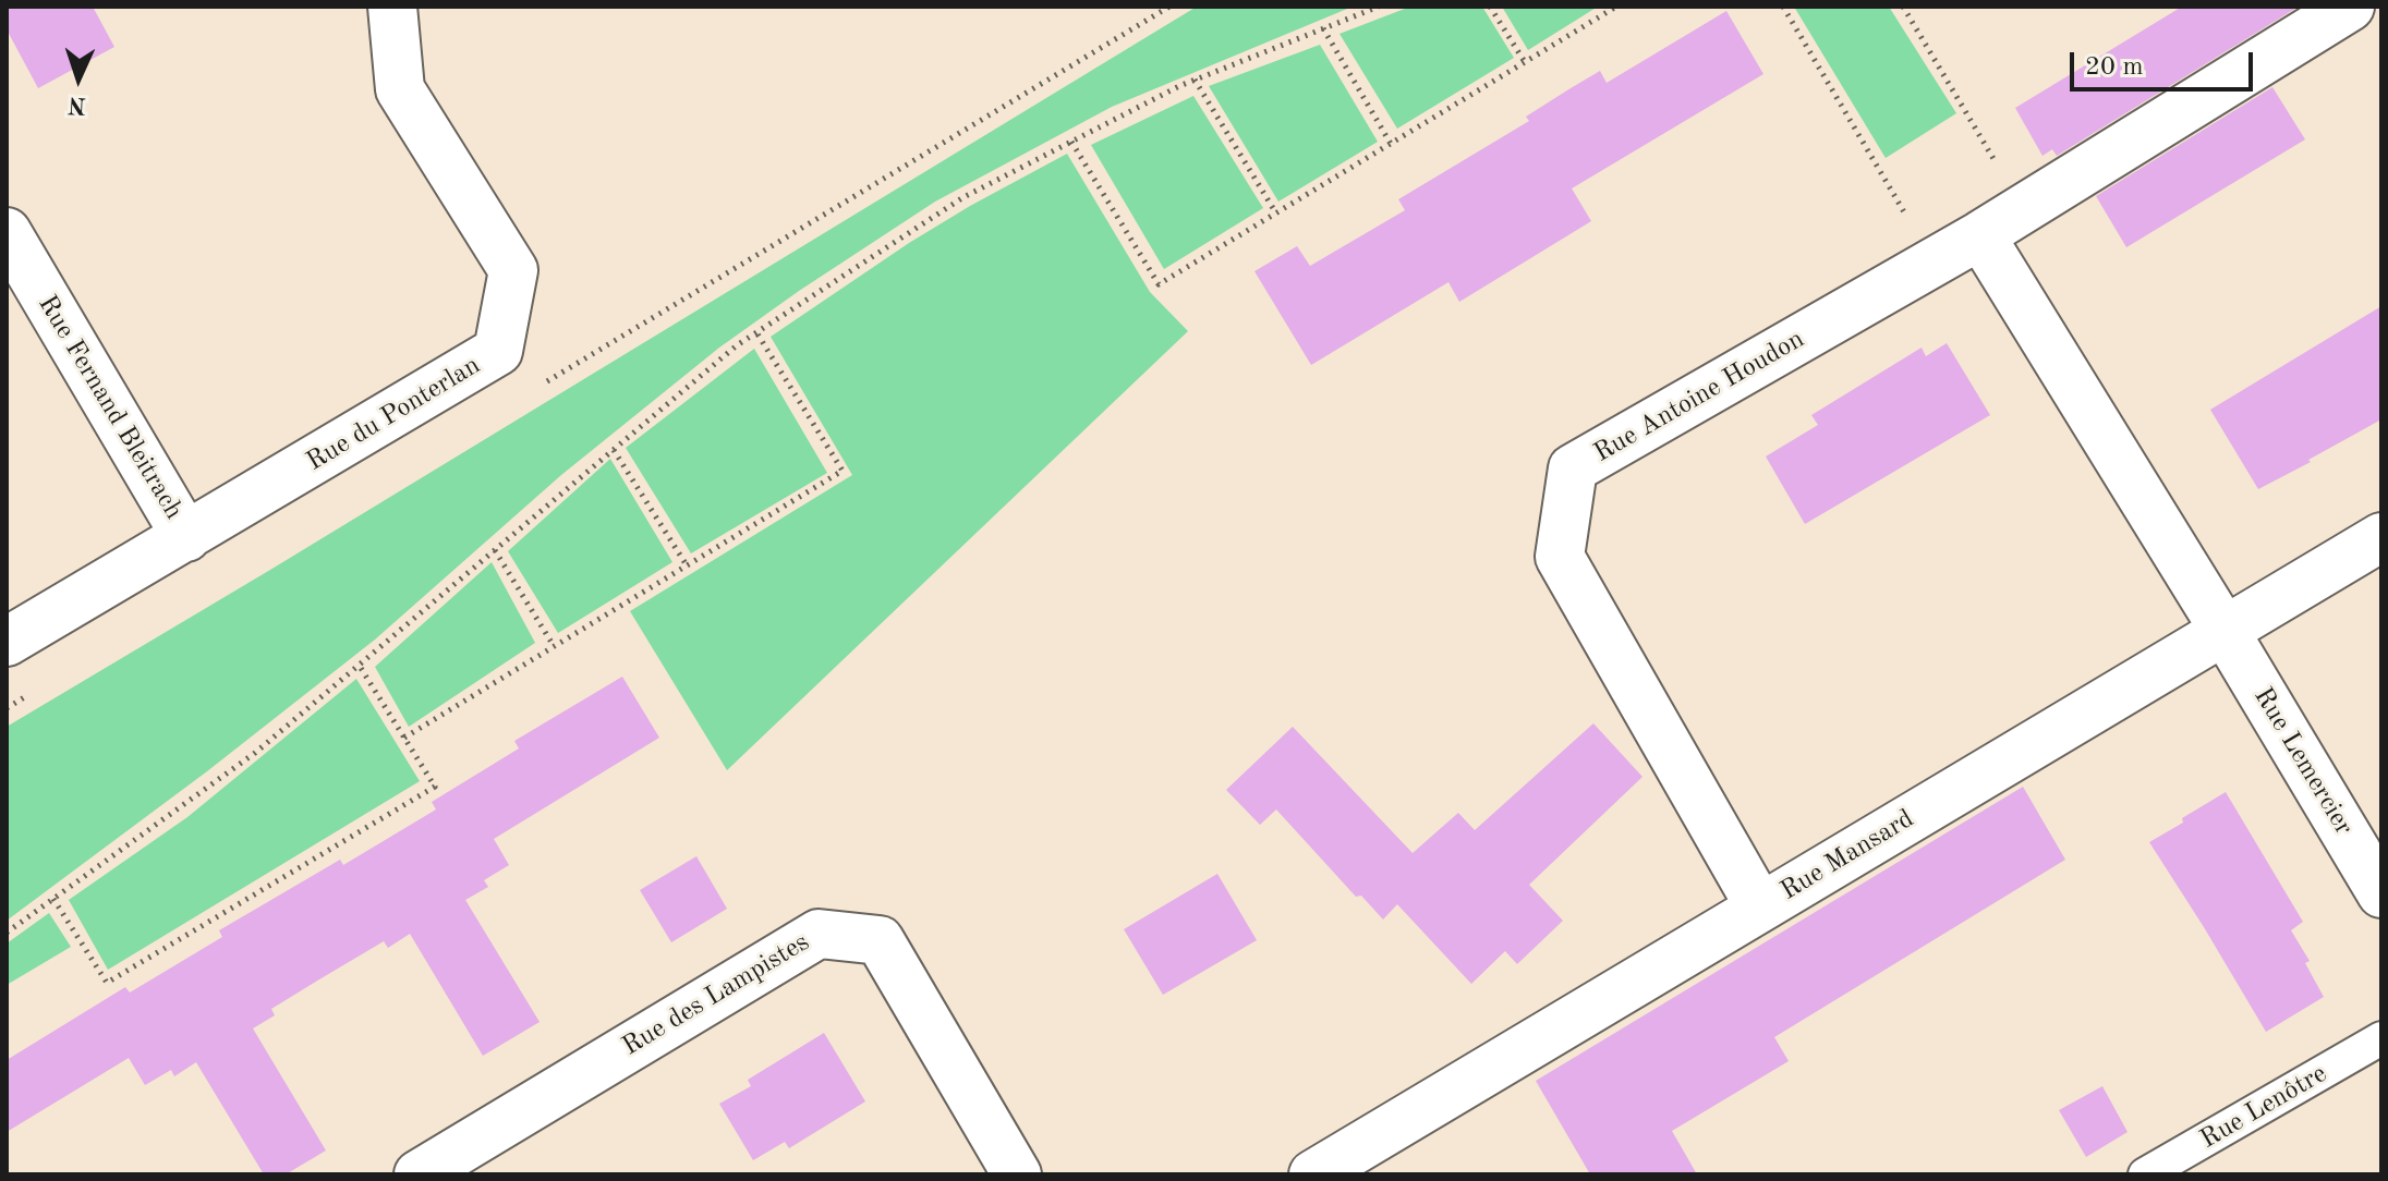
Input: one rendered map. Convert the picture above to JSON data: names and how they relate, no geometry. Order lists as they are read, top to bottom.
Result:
{
  "streets": {
    "street": [
      "Rue Antoine Houdon",
      "Rue Fernand Bleitrach",
      "Rue du Ponterlan",
      "Rue Lemercier",
      "Rue Mansard",
      "Rue des Lampistes"
    ],
    "lane": ["Rue Lenôtre"]
  },
  "crossings": [
    ["Rue Antoine Houdon", "Rue Lemercier"],
    ["Rue Antoine Houdon", "Rue Mansard"],
    ["Rue Fernand Bleitrach", "Rue du Ponterlan"],
    ["Rue Lemercier", "Rue Mansard"]
  ],
  "scale_bar": "20 m",
  "north": "bottom"
}
